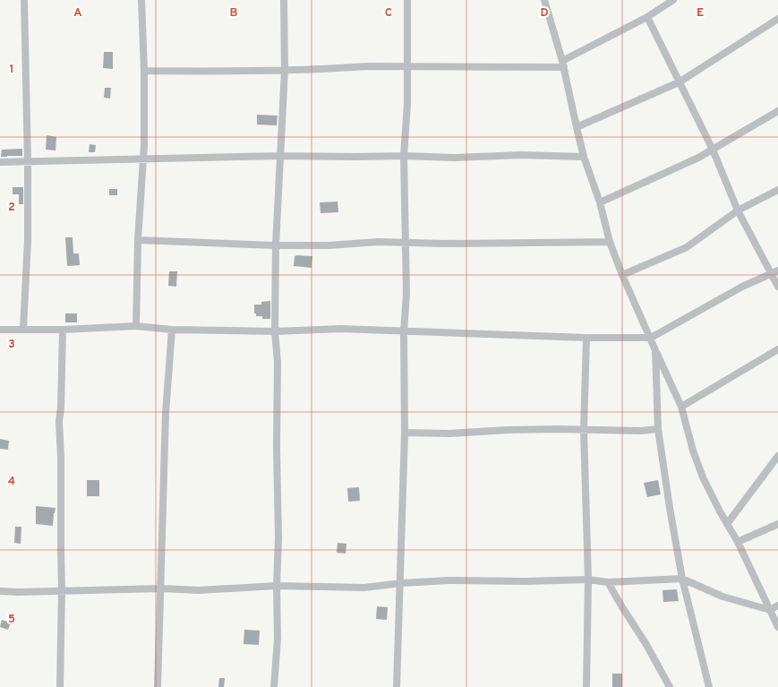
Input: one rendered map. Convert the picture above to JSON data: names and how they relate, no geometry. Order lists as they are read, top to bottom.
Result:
{
  "grid": {
    "columns": [
      "A",
      "B",
      "C",
      "D",
      "E"
    ],
    "rows": [
      "1",
      "2",
      "3",
      "4",
      "5"
    ]
  }
}
